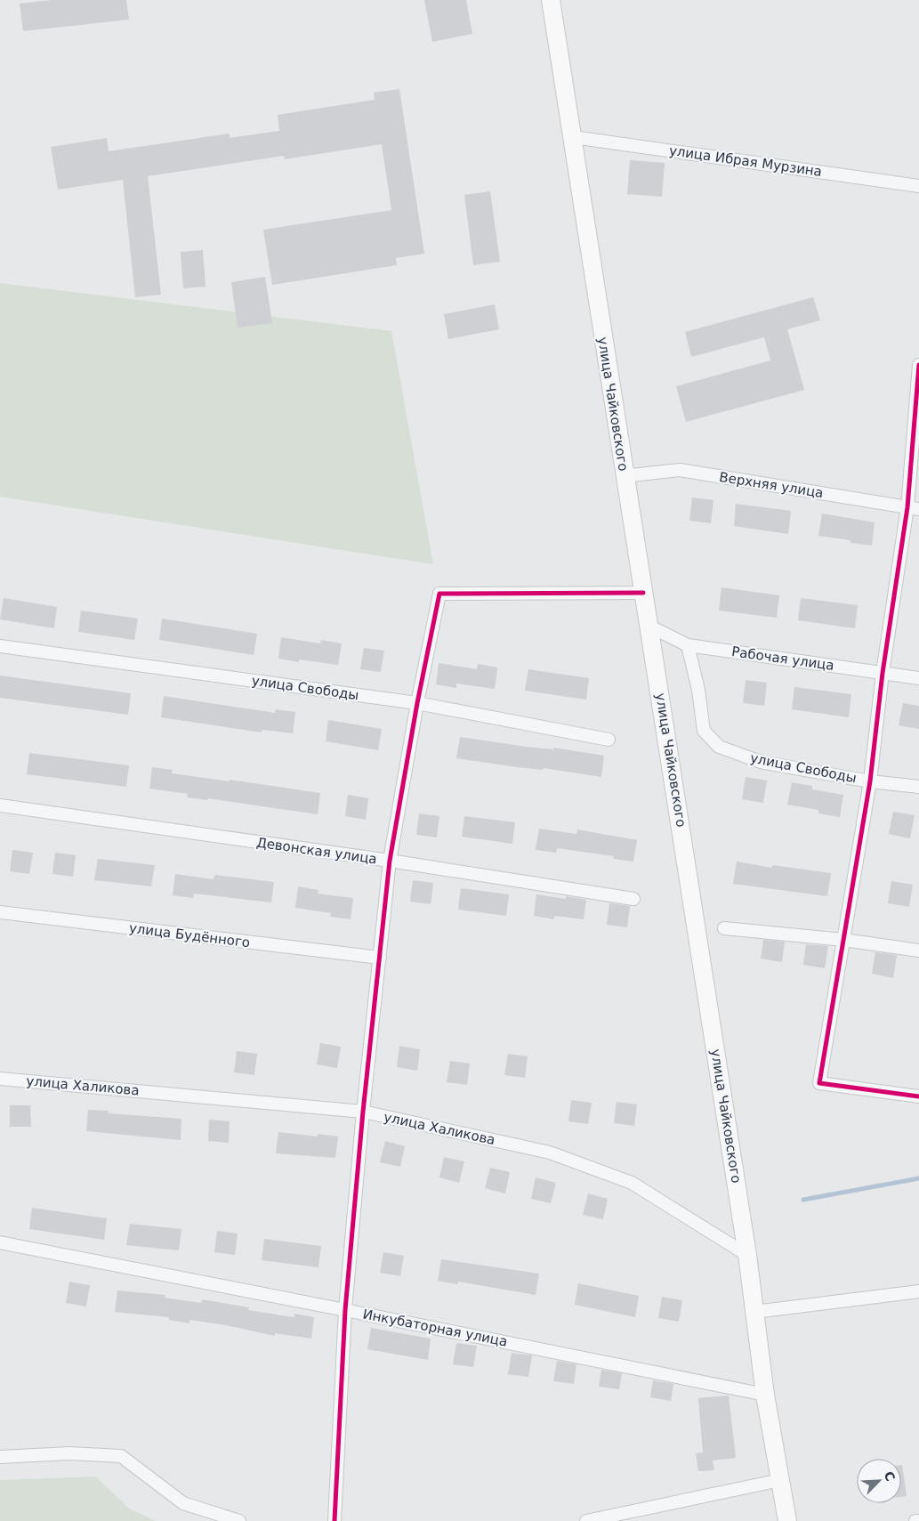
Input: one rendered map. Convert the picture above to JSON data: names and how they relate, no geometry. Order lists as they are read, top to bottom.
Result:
{
  "streets": {
    "main road": ["улица Чайковского"],
    "street": [
      "улица Ибрая Мурзина",
      "Верхняя улица",
      "Рабочая улица",
      "улица Свободы",
      "Девонская улица",
      "улица Будённого",
      "улица Халикова",
      "Инкубаторная улица"
    ]
  },
  "crossings": [
    ["улица Ибрая Мурзина", "улица Чайковского"],
    ["улица Чайковского", "Верхняя улица"],
    ["улица Чайковского", "Рабочая улица"],
    ["улица Чайковского", "улица Халикова"],
    ["улица Чайковского", "Инкубаторная улица"],
    ["Рабочая улица", "улица Свободы"]
  ],
  "north": "top right"
}
